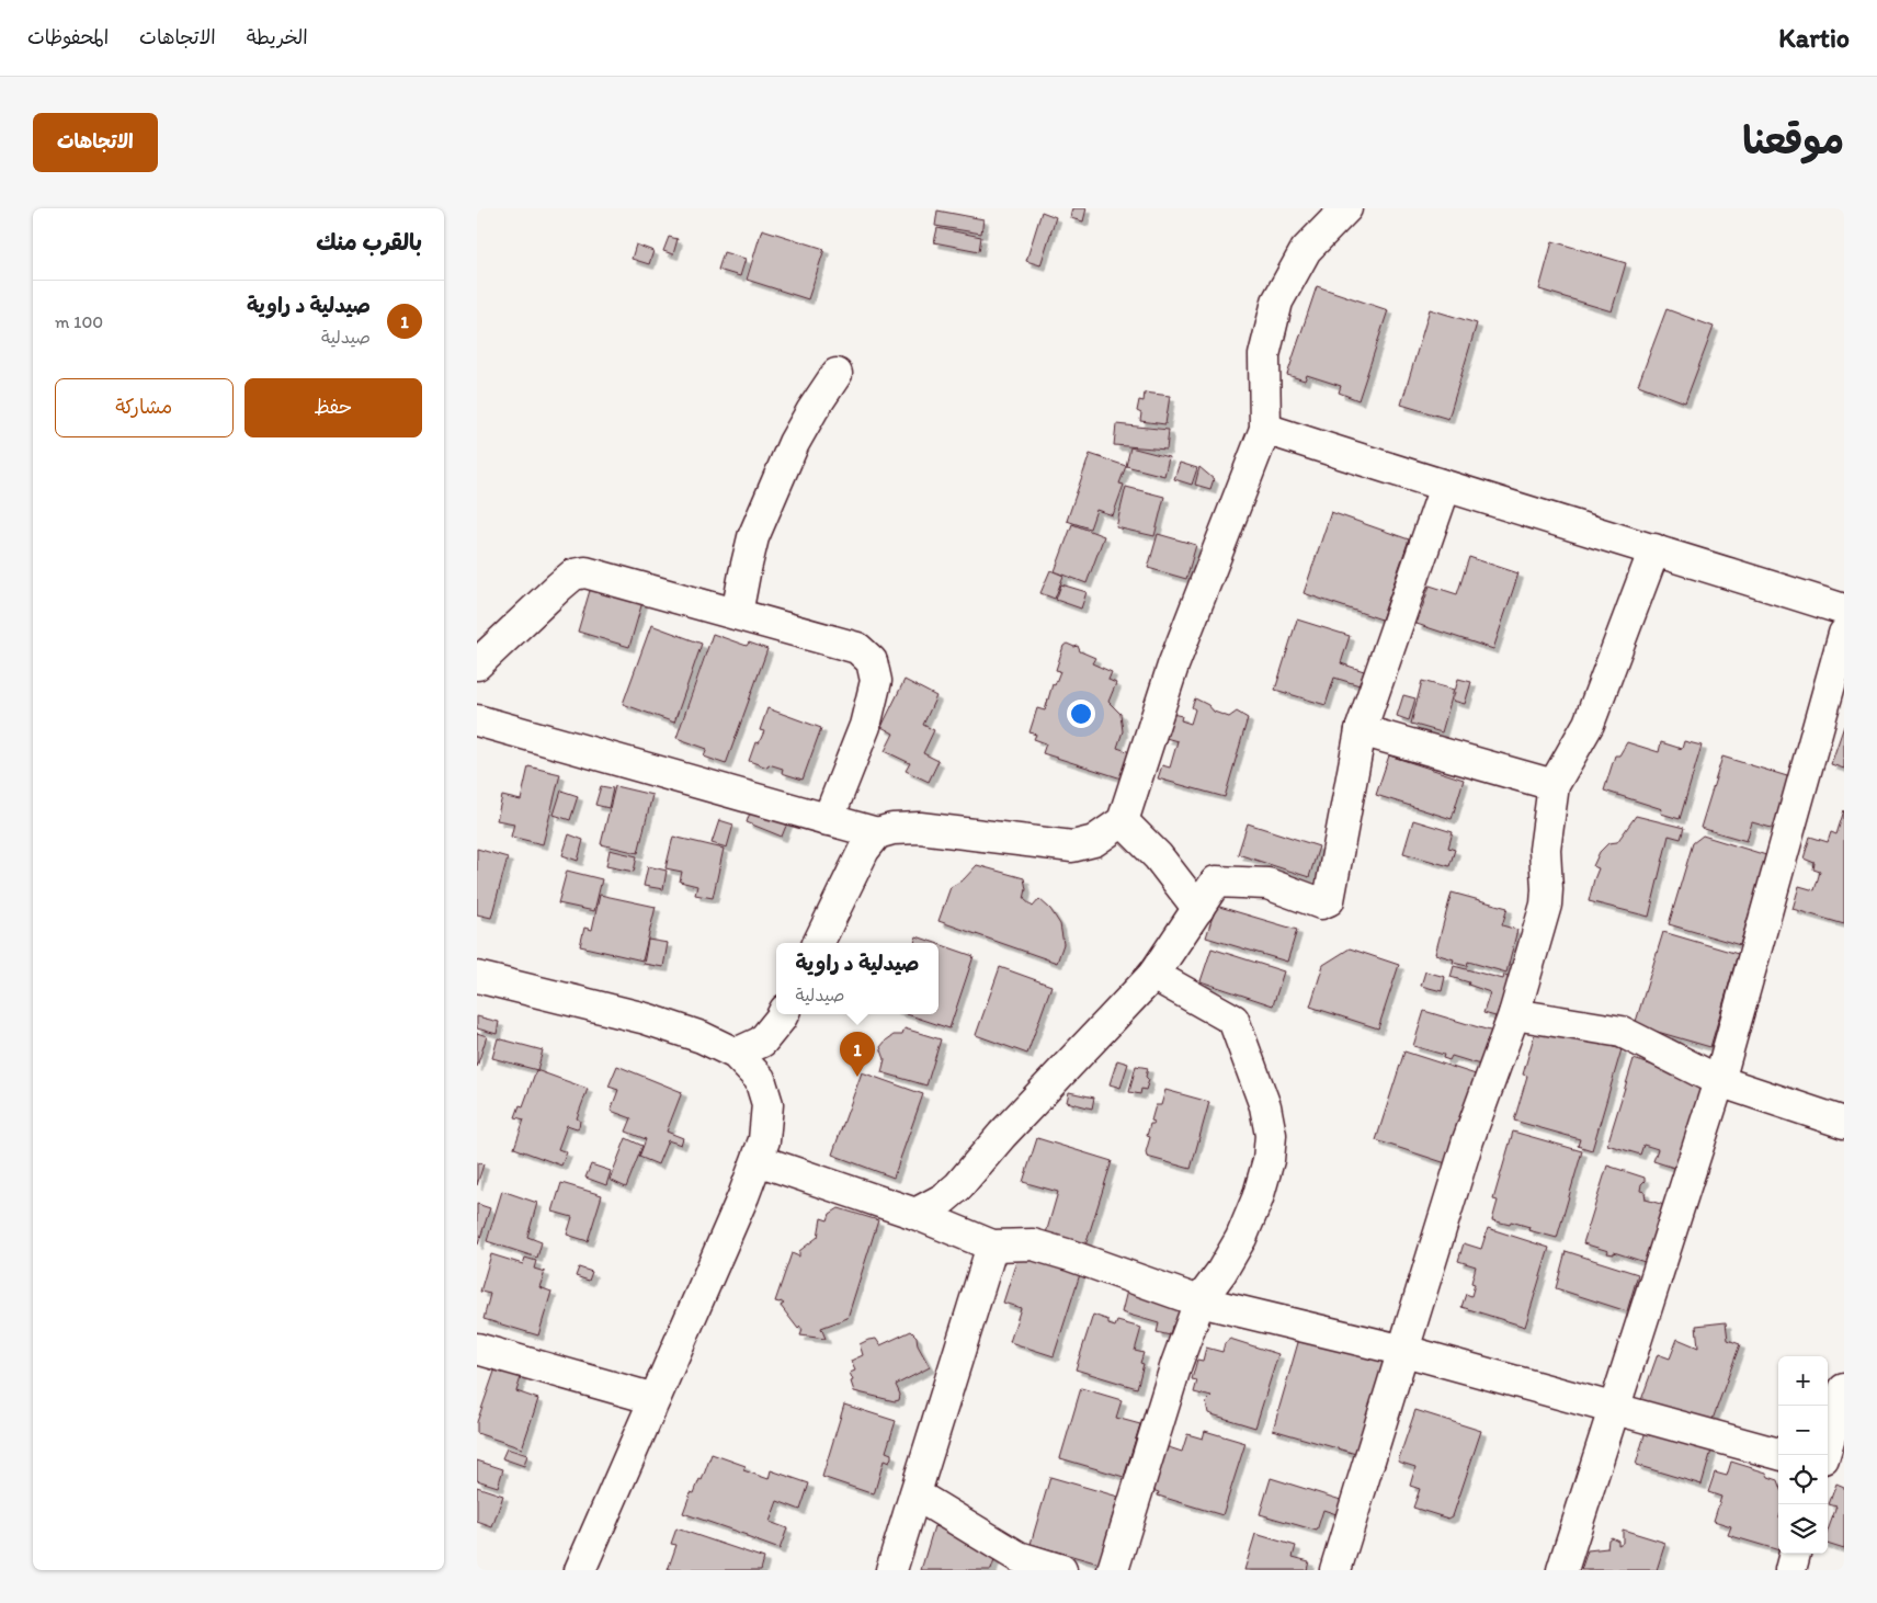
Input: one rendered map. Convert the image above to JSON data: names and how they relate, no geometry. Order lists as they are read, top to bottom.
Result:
{
  "page": {
    "header": "Kartio",
    "nav": ["الخريطة", "الاتجاهات", "المحفوظات"],
    "title": "موقعنا",
    "buttons": [
      "الاتجاهات",
      ["حفظ", "مشاركة"]
    ],
    "heading": "بالقرب منك",
    "list": [
      {
        "mark": "1",
        "name": "صيدلية د راوية",
        "note": "صيدلية",
        "value": "100 m"
      }
    ],
    "popup": ["صيدلية د راوية", "صيدلية"],
    "pins": "1",
    "map_buttons": ["+", "−"]
  }
}
